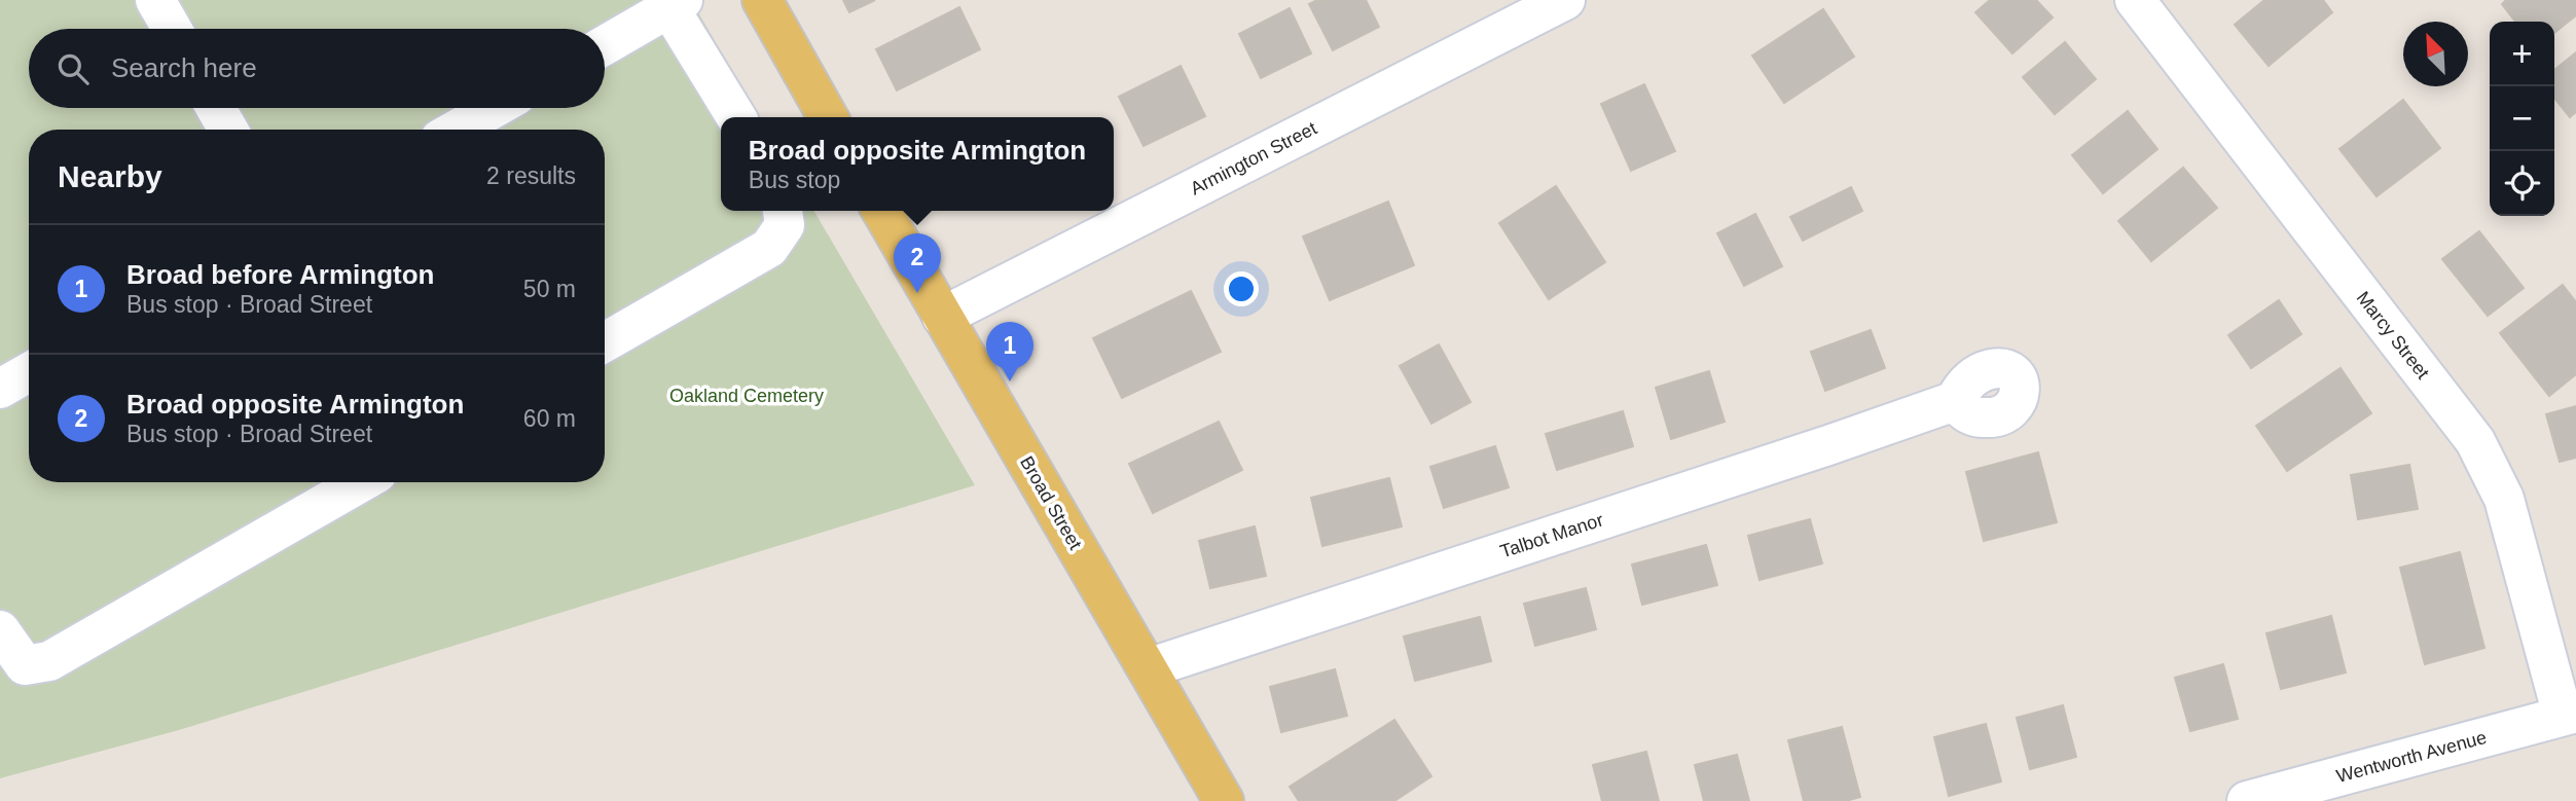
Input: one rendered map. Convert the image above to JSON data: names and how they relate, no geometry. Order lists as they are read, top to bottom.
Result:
{
  "streets": {
    "main road": ["Broad Street"],
    "street": [
      "Armington Street",
      "Marcy Street",
      "Talbot Manor",
      "Wentworth Avenue"
    ]
  },
  "crossings": [
    ["Armington Street", "Broad Street"],
    ["Marcy Street", "Wentworth Avenue"],
    ["Broad Street", "Talbot Manor"]
  ],
  "parks": ["Oakland Cemetery"],
  "north": "top left",
  "page": {
    "map_buttons": ["+", "−"],
    "search": "Search here",
    "popup": ["Broad opposite Armington", "Bus stop"],
    "heading": ["Nearby", "2 results"],
    "list": [
      {
        "mark": "1",
        "name": "Broad before Armington",
        "note": "Bus stop · Broad Street",
        "value": "50 m"
      },
      {
        "mark": "2",
        "name": "Broad opposite Armington",
        "note": "Bus stop · Broad Street",
        "value": "60 m"
      }
    ],
    "pins": ["2", "1"]
  }
}
